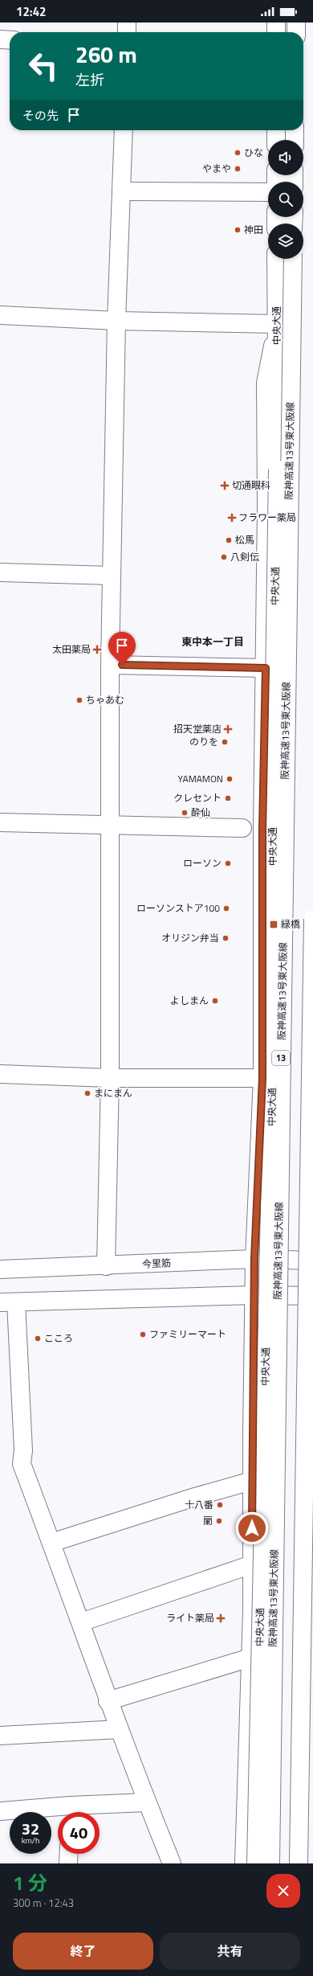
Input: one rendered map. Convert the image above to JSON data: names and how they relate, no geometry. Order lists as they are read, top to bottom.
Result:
{
  "streets": {
    "main road": [
      "中央大通",
      "阪神高速13号東大阪線",
      "13",
      "今里筋"
    ]
  },
  "districts": ["東中本一丁目"],
  "places": {
    "other": [
      "ひな",
      "やまや",
      "神田",
      "松馬",
      "八剣伝",
      "ちゃあむ",
      "のりを",
      "YAMAMON",
      "クレセント",
      "酔仙",
      "ローソン",
      "ローソンストア100",
      "オリジン弁当",
      "よしまん",
      "まにまん",
      "ファミリーマート",
      "こころ",
      "十八番",
      "蘭"
    ],
    "health": [
      "切通眼科",
      "フラワー薬局",
      "太田薬局",
      "招天堂薬店",
      "ライト薬局"
    ],
    "transit": ["緑橋"]
  },
  "page": {
    "status": "12:42",
    "turn": ["260 m", "左折"],
    "then": "その先",
    "speed": "32 km/h",
    "limit": "40",
    "heading": ["1 分", "300 m · 12:43"],
    "buttons": ["終了", "共有"]
  }
}
